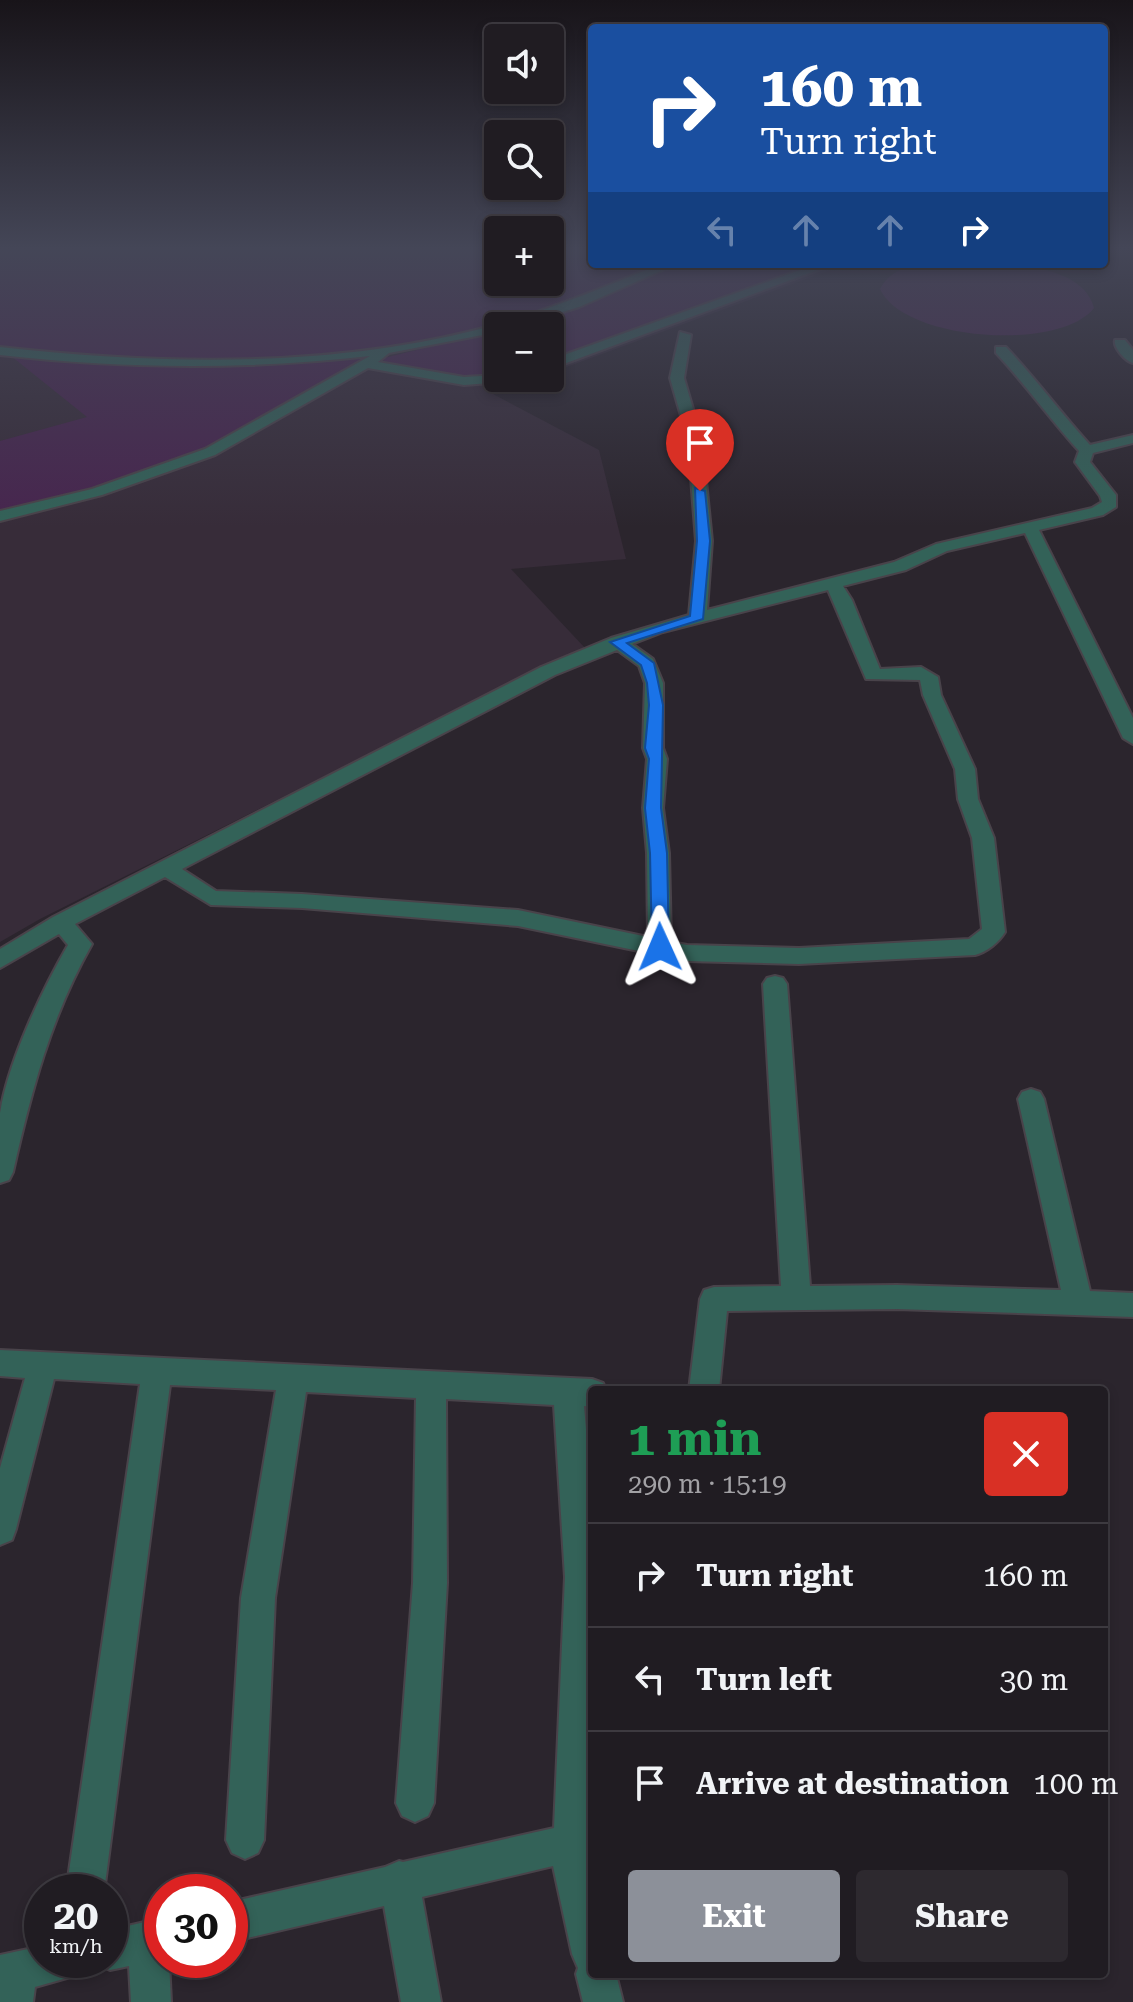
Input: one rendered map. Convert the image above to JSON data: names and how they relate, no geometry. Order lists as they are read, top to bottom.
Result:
{
  "page": {
    "map_buttons": ["+", "−"],
    "turn": ["160 m", "Turn right"],
    "heading": ["1 min", "290 m · 15:19"],
    "list": [
      {
        "name": "Turn right",
        "value": "160 m"
      },
      {
        "name": "Turn left",
        "value": "30 m"
      },
      {
        "name": "Arrive at destination",
        "value": "100 m"
      }
    ],
    "buttons": ["Exit", "Share"],
    "speed": "20 km/h",
    "limit": "30"
  }
}
